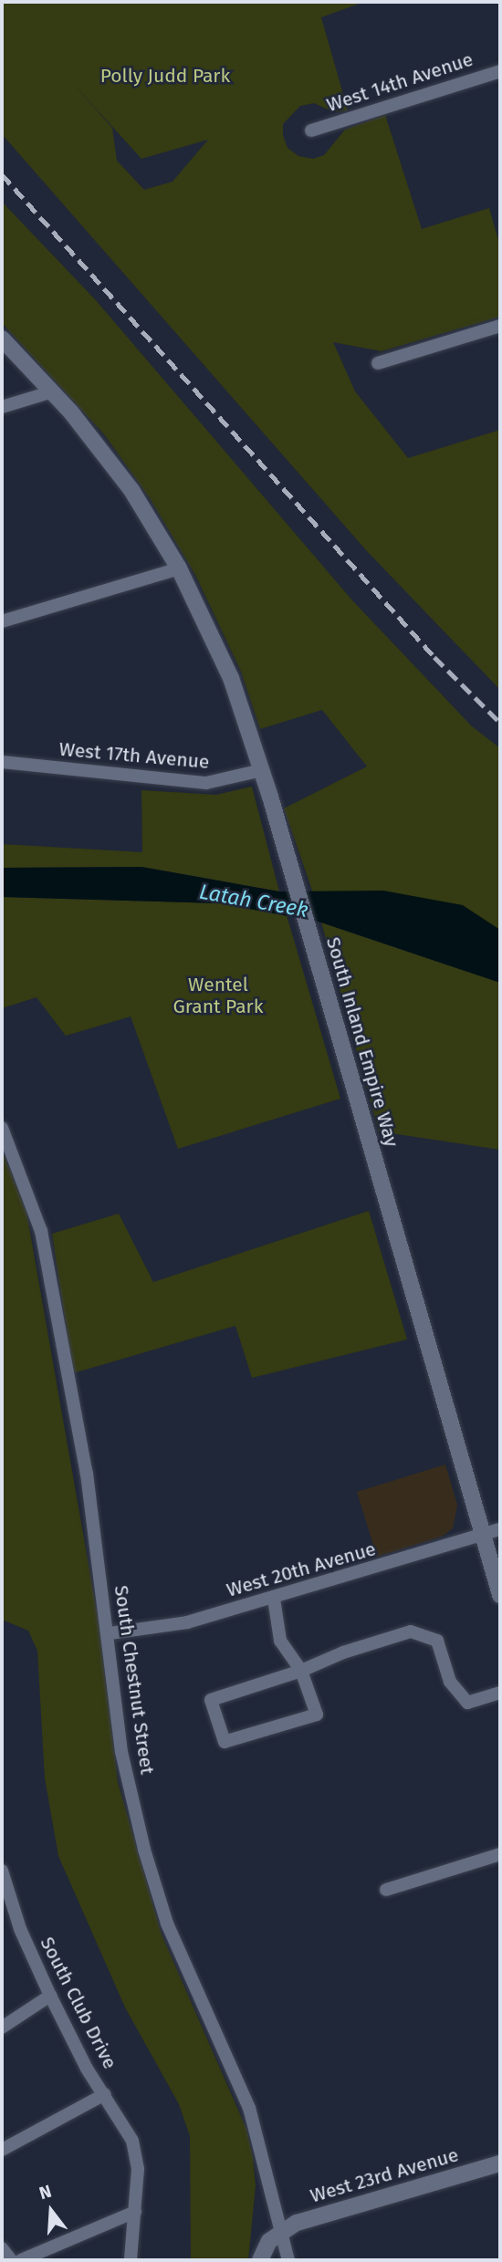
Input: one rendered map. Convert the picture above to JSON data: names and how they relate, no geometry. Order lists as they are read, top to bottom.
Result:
{
  "streets": {
    "street": [
      "West 14th Avenue",
      "West 17th Avenue",
      "South Inland Empire Way",
      "West 20th Avenue",
      "South Chestnut Street",
      "South Club Drive",
      "West 23rd Avenue"
    ]
  },
  "crossings": [
    ["West 17th Avenue", "South Inland Empire Way"],
    ["South Inland Empire Way", "West 20th Avenue"],
    ["West 20th Avenue", "South Chestnut Street"],
    ["South Chestnut Street", "West 23rd Avenue"]
  ],
  "water": ["Latah Creek"],
  "parks": ["Polly Judd Park", "Wentel Grant Park"],
  "north": "top"
}
